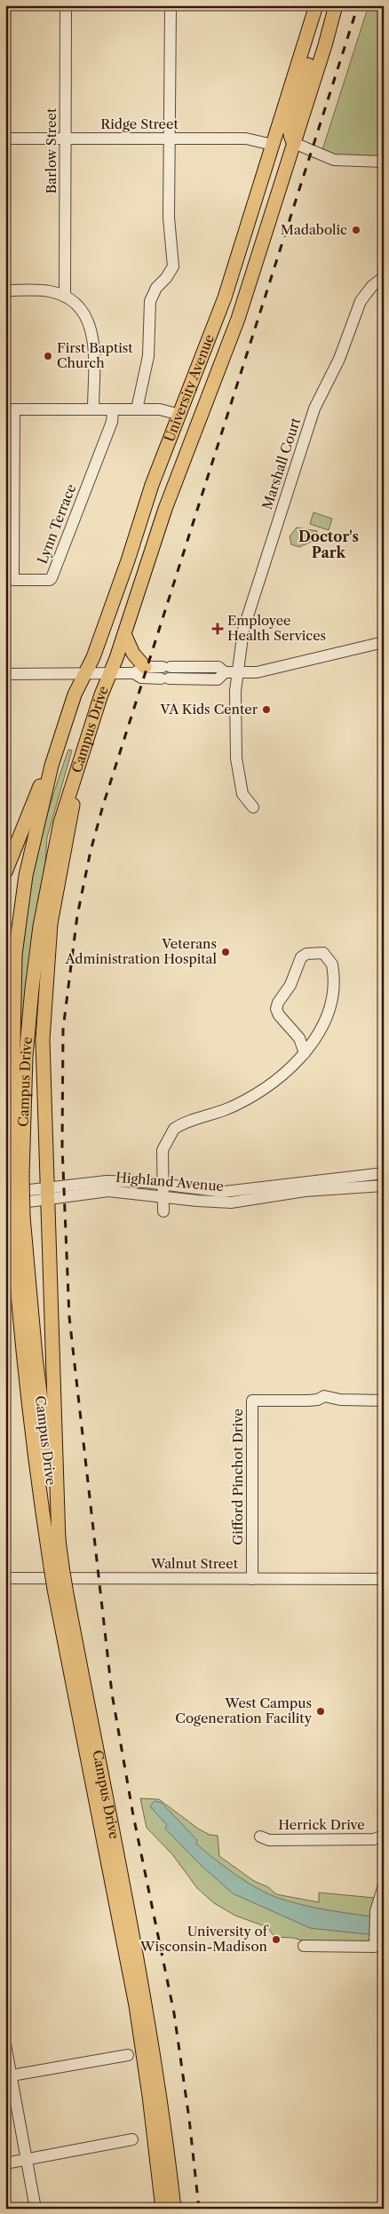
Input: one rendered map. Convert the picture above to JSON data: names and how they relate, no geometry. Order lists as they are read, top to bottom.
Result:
{
  "streets": {
    "main road": ["University Avenue", "Campus Drive"],
    "street": [
      "Ridge Street",
      "Barlow Street",
      "Marshall Court",
      "Lynn Terrace",
      "Highland Avenue",
      "Gifford Pinchot Drive",
      "Walnut Street",
      "Herrick Drive"
    ]
  },
  "crossings": [
    ["Ridge Street", "Barlow Street"],
    ["Ridge Street", "University Avenue"],
    ["University Avenue", "Campus Drive"],
    ["Gifford Pinchot Drive", "Walnut Street"]
  ],
  "districts": ["Doctor's Park"],
  "places": {
    "other": [
      "Madabolic",
      "First Baptist Church",
      "VA Kids Center",
      "Veterans Administration Hospital",
      "West Campus Cogeneration Facility",
      "University of Wisconsin-Madison"
    ],
    "health": ["Employee Health Services"]
  }
}
